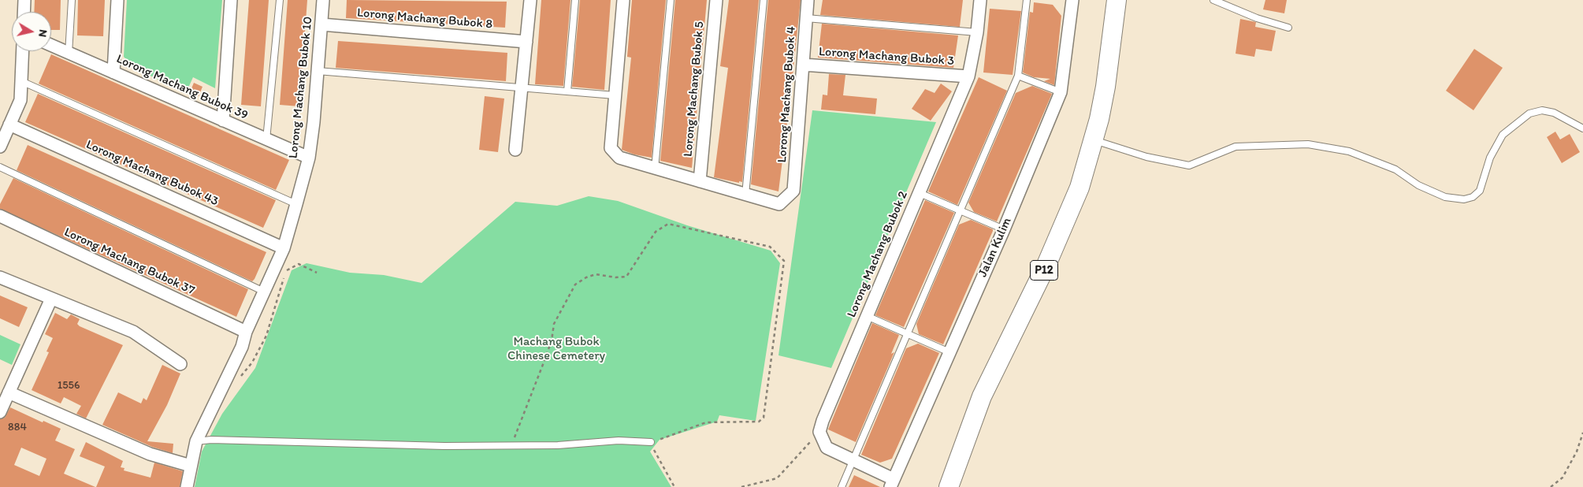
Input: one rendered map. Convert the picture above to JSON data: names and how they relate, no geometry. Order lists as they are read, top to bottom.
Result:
{
  "streets": {
    "main road": ["P12"],
    "street": [
      "Lorong Machang Bubok 8",
      "Lorong Machang Bubok 3",
      "Lorong Machang Bubok 39",
      "Lorong Machang Bubok 10",
      "Lorong Machang Bubok 5",
      "Lorong Machang Bubok 4",
      "Lorong Machang Bubok 43",
      "Jalan Kulim",
      "Lorong Machang Bubok 2",
      "Lorong Machang Bubok 37"
    ]
  },
  "crossings": [
    ["Lorong Machang Bubok 8", "Lorong Machang Bubok 10"],
    ["Lorong Machang Bubok 3", "Lorong Machang Bubok 4"],
    ["Lorong Machang Bubok 3", "Lorong Machang Bubok 2"],
    ["Lorong Machang Bubok 39", "Lorong Machang Bubok 10"],
    ["Lorong Machang Bubok 10", "Lorong Machang Bubok 43"],
    ["Lorong Machang Bubok 10", "Lorong Machang Bubok 37"]
  ],
  "parks": ["Machang Bubok Chinese Cemetery"],
  "house_numbers": ["1556", "884"],
  "north": "right"
}
